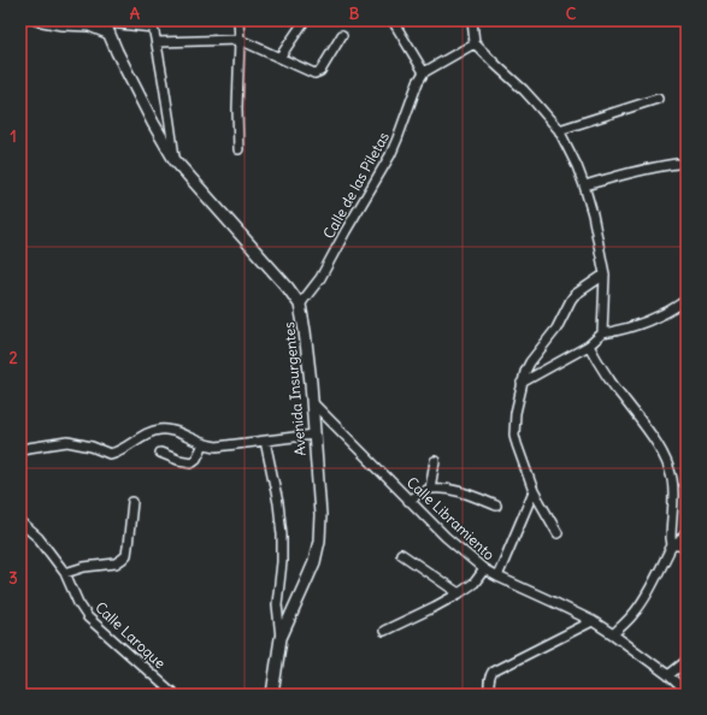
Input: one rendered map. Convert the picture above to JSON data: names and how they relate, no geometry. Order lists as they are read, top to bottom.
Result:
{
  "streets": {
    "main road": ["Avenida Insurgentes"],
    "street": ["Calle de las Piletas", "Calle Libramiento", "Calle Laroque"]
  },
  "crossings": [
    ["Calle de las Piletas", "Avenida Insurgentes"],
    ["Avenida Insurgentes", "Calle Libramiento"]
  ],
  "grid": {
    "columns": ["A", "B", "C"],
    "rows": ["1", "2", "3"]
  }
}
